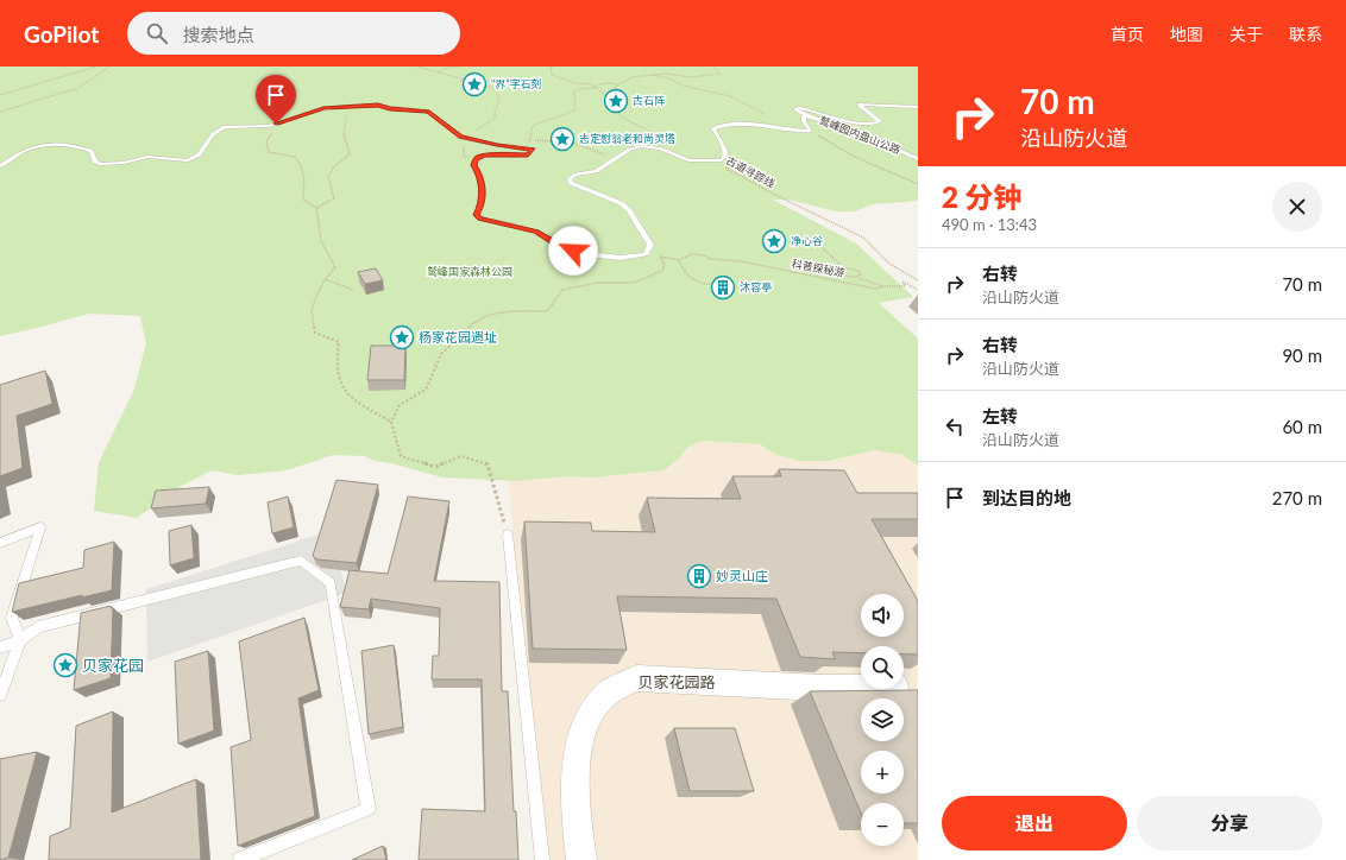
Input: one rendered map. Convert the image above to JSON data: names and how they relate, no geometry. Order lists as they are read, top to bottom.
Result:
{
  "streets": {
    "street": ["贝家花园路"],
    "lane": ["鹫峰园内盘山公路"],
    "path": ["古道寻踪线", "科普探秘游"]
  },
  "crossings": [
    ["鹫峰园内盘山公路", "古道寻踪线"]
  ],
  "parks": ["鹫峰国家森林公园"],
  "places": {
    "place": [
      "“界”字石刻",
      "古石阵",
      "志定慰翁老和尚灵塔",
      "净心谷",
      "杨家花园遗址",
      "贝家花园"
    ],
    "building": ["沐容亭", "妙灵山庄"]
  },
  "page": {
    "header": "GoPilot",
    "search": "搜索地点",
    "nav": [
      "首页",
      "地图",
      "关于",
      "联系"
    ],
    "turn": ["70 m", "沿山防火道"],
    "heading": ["2 分钟", "490 m · 13:43"],
    "list": [
      {
        "name": "右转",
        "note": "沿山防火道",
        "value": "70 m"
      },
      {
        "name": "右转",
        "note": "沿山防火道",
        "value": "90 m"
      },
      {
        "name": "左转",
        "note": "沿山防火道",
        "value": "60 m"
      },
      {
        "name": "到达目的地",
        "value": "270 m"
      }
    ],
    "map_buttons": ["+", "−"],
    "buttons": ["退出", "分享"]
  }
}
